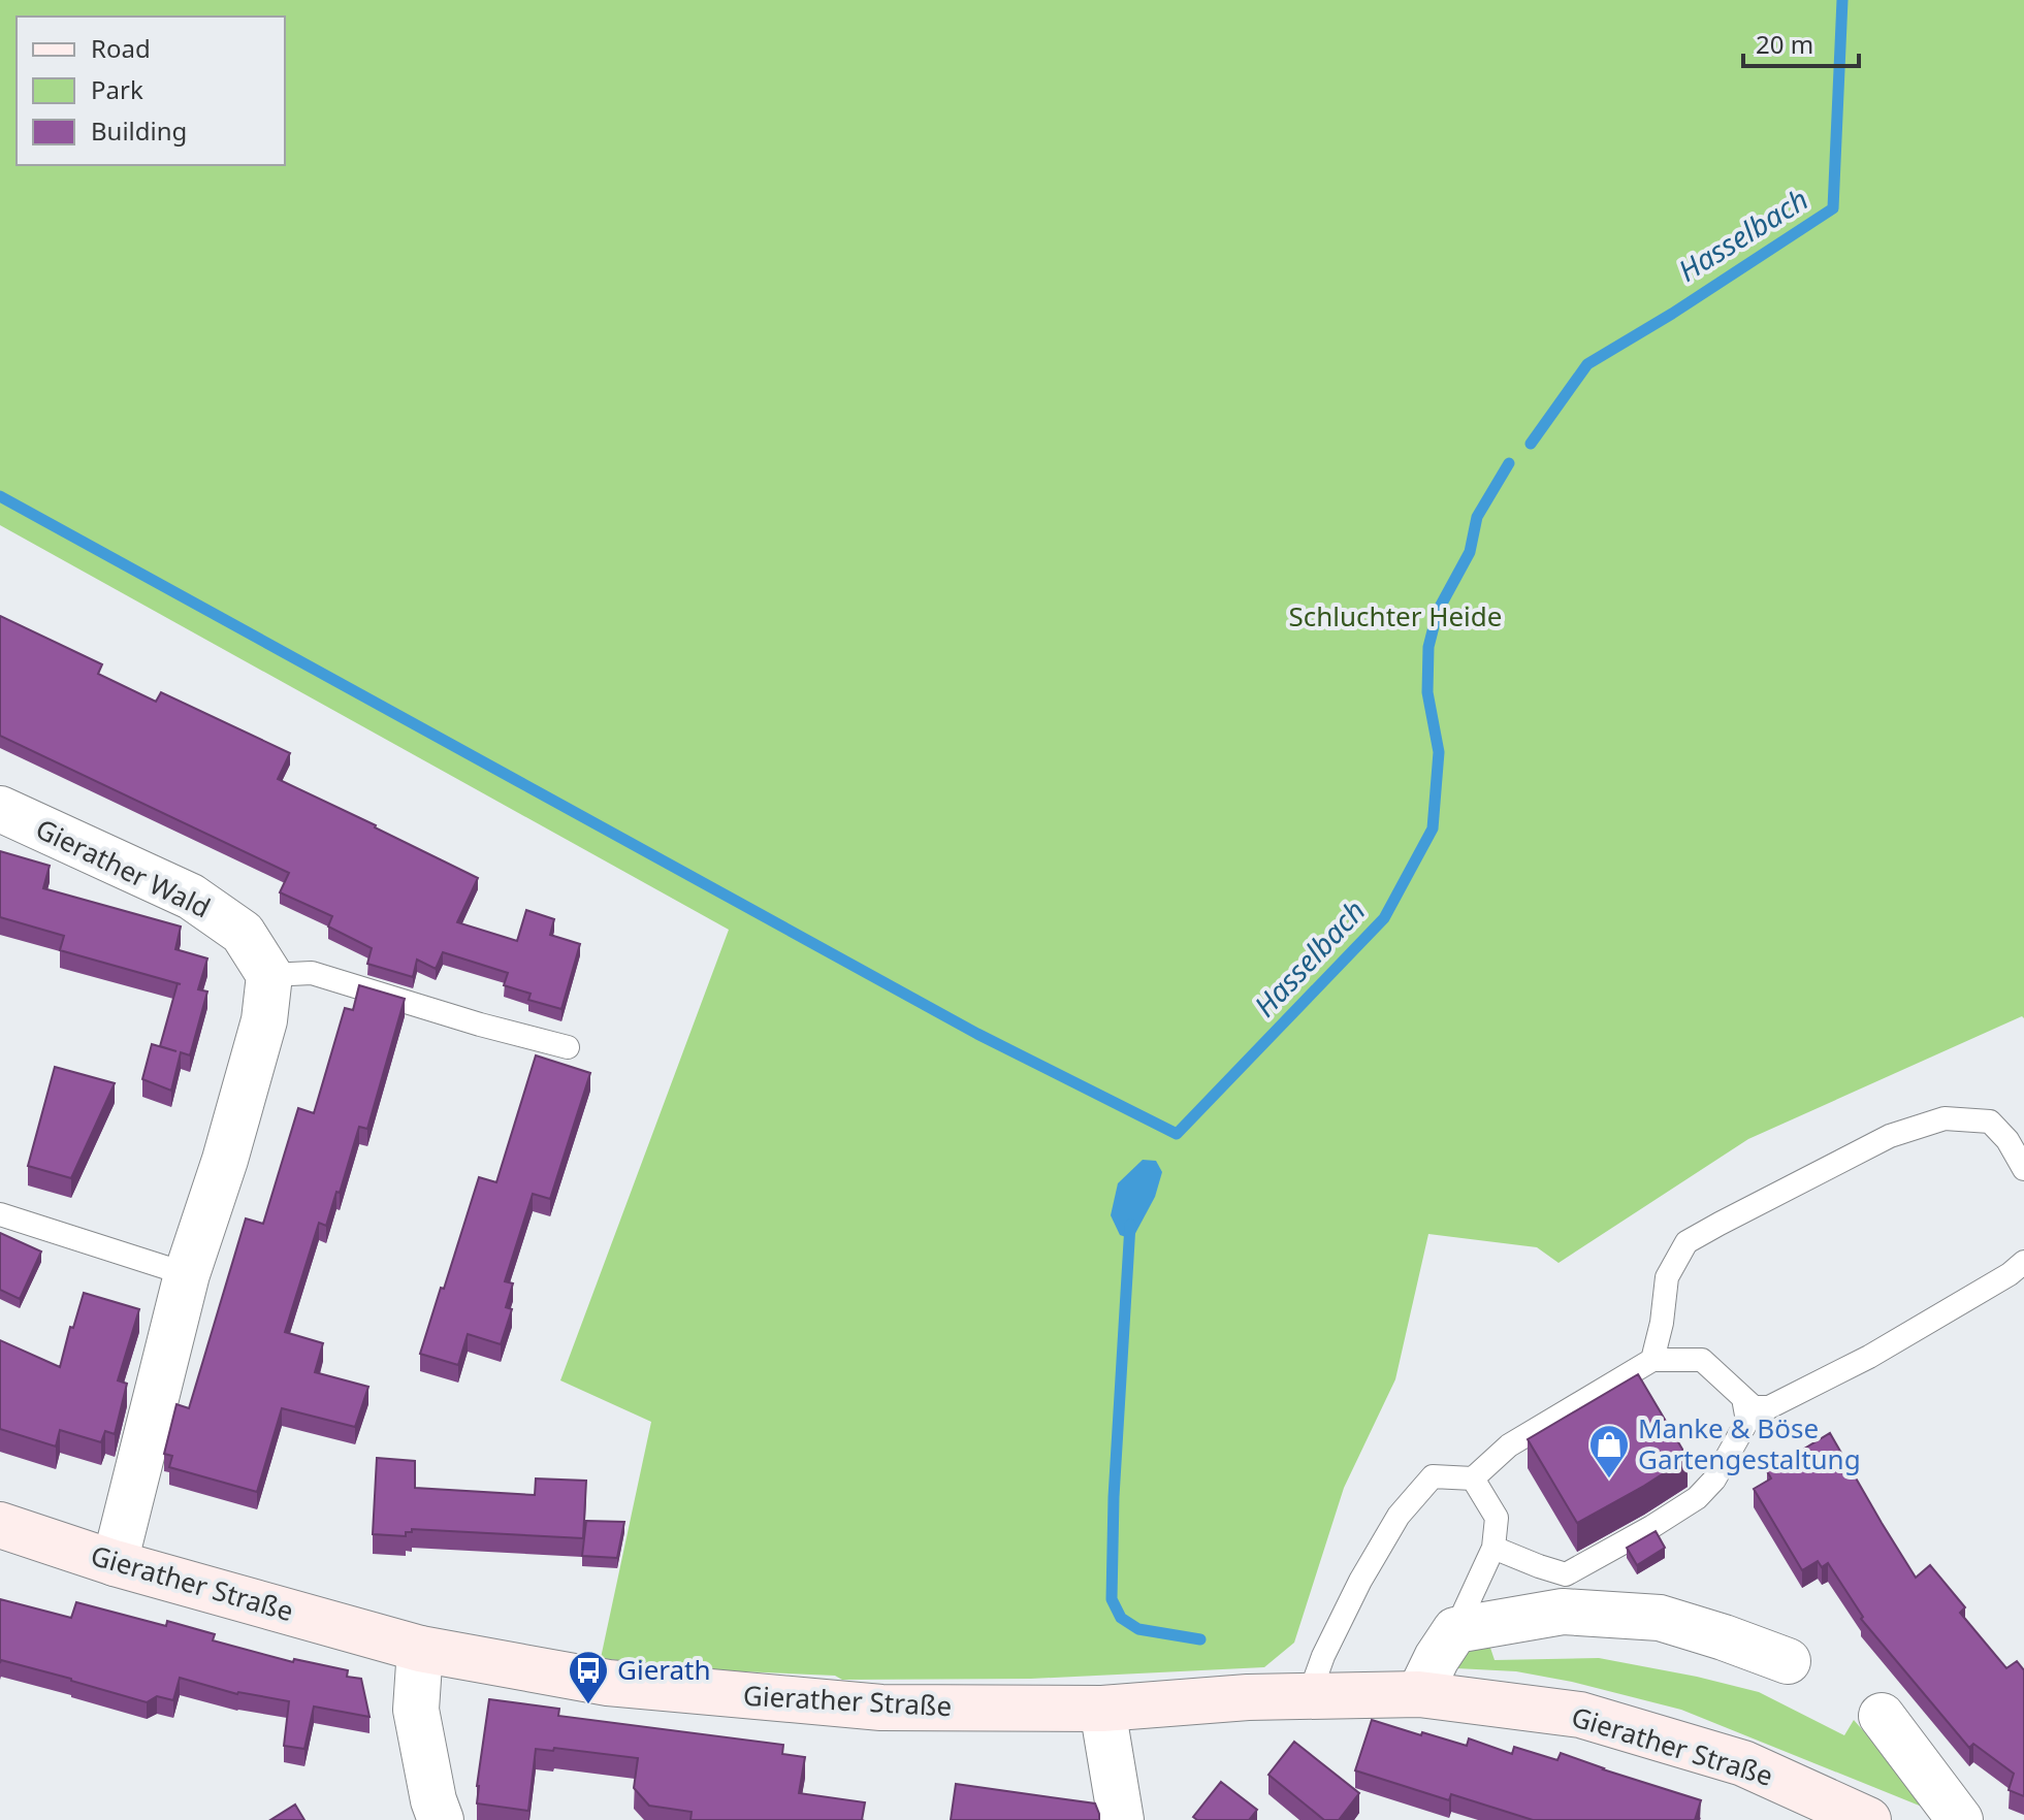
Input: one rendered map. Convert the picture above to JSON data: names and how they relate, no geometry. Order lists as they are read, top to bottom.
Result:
{
  "streets": {
    "street": ["Gierather Wald", "Gierather Straße"]
  },
  "water": ["Hasselbach"],
  "parks": ["Schluchter Heide"],
  "places": {
    "shop": ["Manke & Böse Gartengestaltung"],
    "bus stop": ["Gierath"]
  },
  "legend": ["Road", "Park", "Building"],
  "scale_bar": "20 m"
}
